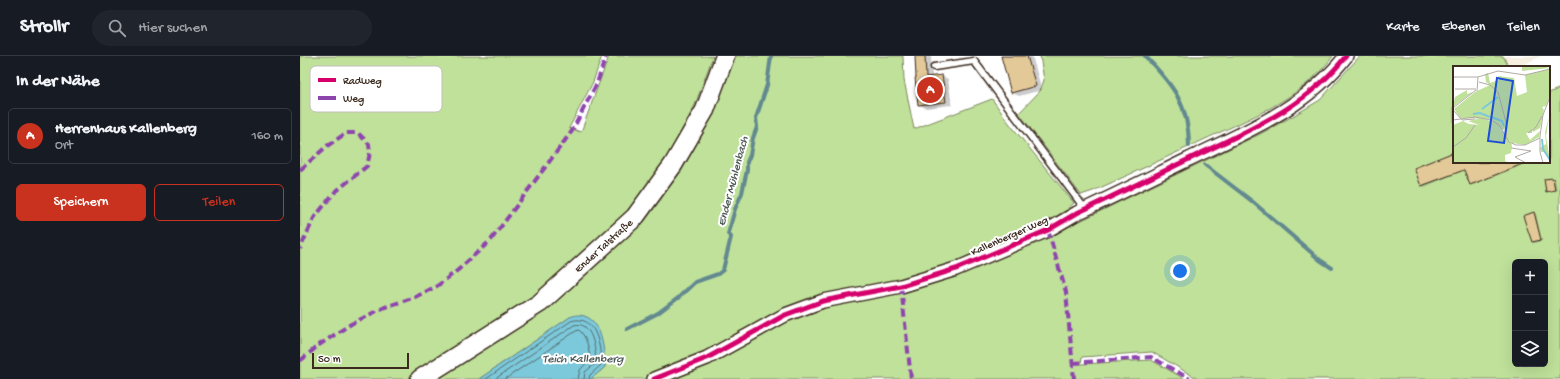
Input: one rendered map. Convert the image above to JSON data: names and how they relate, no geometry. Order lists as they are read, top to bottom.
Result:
{
  "streets": {
    "main road": ["Ender Talstraße"],
    "street": ["Kallenberger Weg"]
  },
  "water": ["Ender Mühlenbach", "Teich Kallenberg"],
  "legend": ["Radweg", "Weg"],
  "scale_bar": "50 m",
  "page": {
    "header": "Strollr",
    "search": "Hier suchen",
    "nav": ["Karte", "Ebenen", "Teilen"],
    "heading": "In der Nähe",
    "pins": "A",
    "list": [
      {
        "mark": "A",
        "name": "Herrenhaus Kallenberg",
        "note": "Ort",
        "value": "160 m"
      }
    ],
    "buttons": ["Speichern", "Teilen"],
    "map_buttons": ["+", "−"],
    "scale": "50 m"
  }
}
